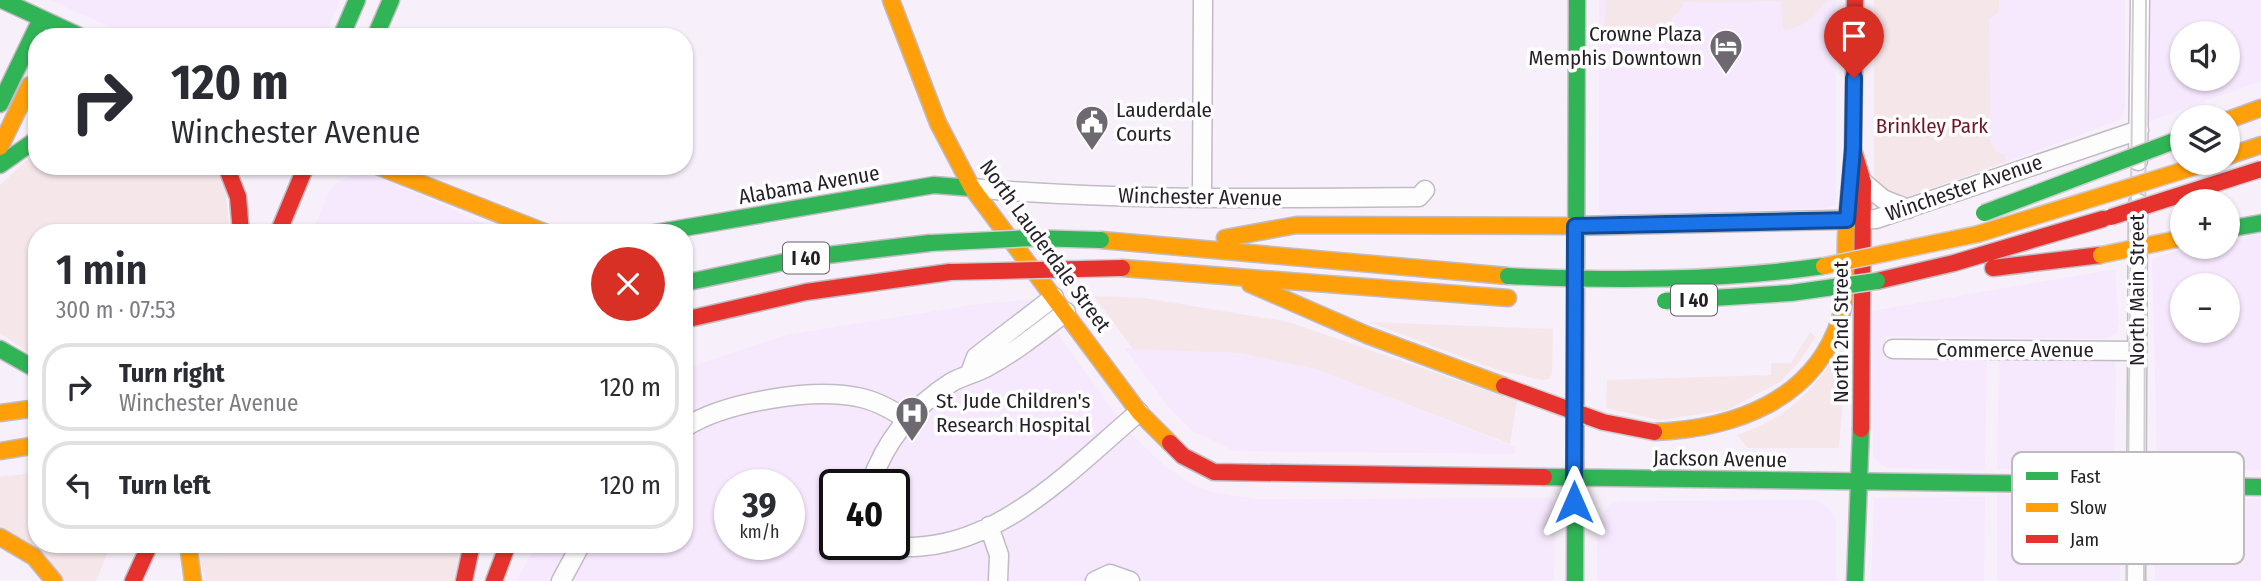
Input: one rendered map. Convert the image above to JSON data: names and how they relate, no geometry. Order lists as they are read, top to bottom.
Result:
{
  "streets": {
    "main road": [
      "Alabama Avenue",
      "North Lauderdale Street",
      "I 40",
      "North 2nd Street",
      "Jackson Avenue"
    ],
    "street": ["Winchester Avenue", "North Main Street", "Commerce Avenue"]
  },
  "crossings": [
    ["Alabama Avenue", "Winchester Avenue"],
    ["Alabama Avenue", "North Lauderdale Street"],
    ["Winchester Avenue", "North Lauderdale Street"],
    ["Winchester Avenue", "North Main Street"],
    ["Winchester Avenue", "North 2nd Street"],
    ["North Lauderdale Street", "Jackson Avenue"],
    ["North Main Street", "Commerce Avenue"],
    ["North 2nd Street", "Jackson Avenue"]
  ],
  "parks": ["Brinkley Park"],
  "places": {
    "hotel": ["Crowne Plaza Memphis Downtown"],
    "public building": ["Lauderdale Courts"],
    "hospital": ["St. Jude Children's Research Hospital"]
  },
  "legend": ["Fast", "Slow", "Jam"],
  "page": {
    "map_buttons": ["+", "−"],
    "turn": ["120 m", "Winchester Avenue"],
    "heading": ["1 min", "300 m · 07:53"],
    "list": [
      {
        "name": "Turn right",
        "note": "Winchester Avenue",
        "value": "120 m"
      },
      {
        "name": "Turn left",
        "value": "120 m"
      }
    ],
    "speed": "39 km/h",
    "limit": "40"
  }
}
